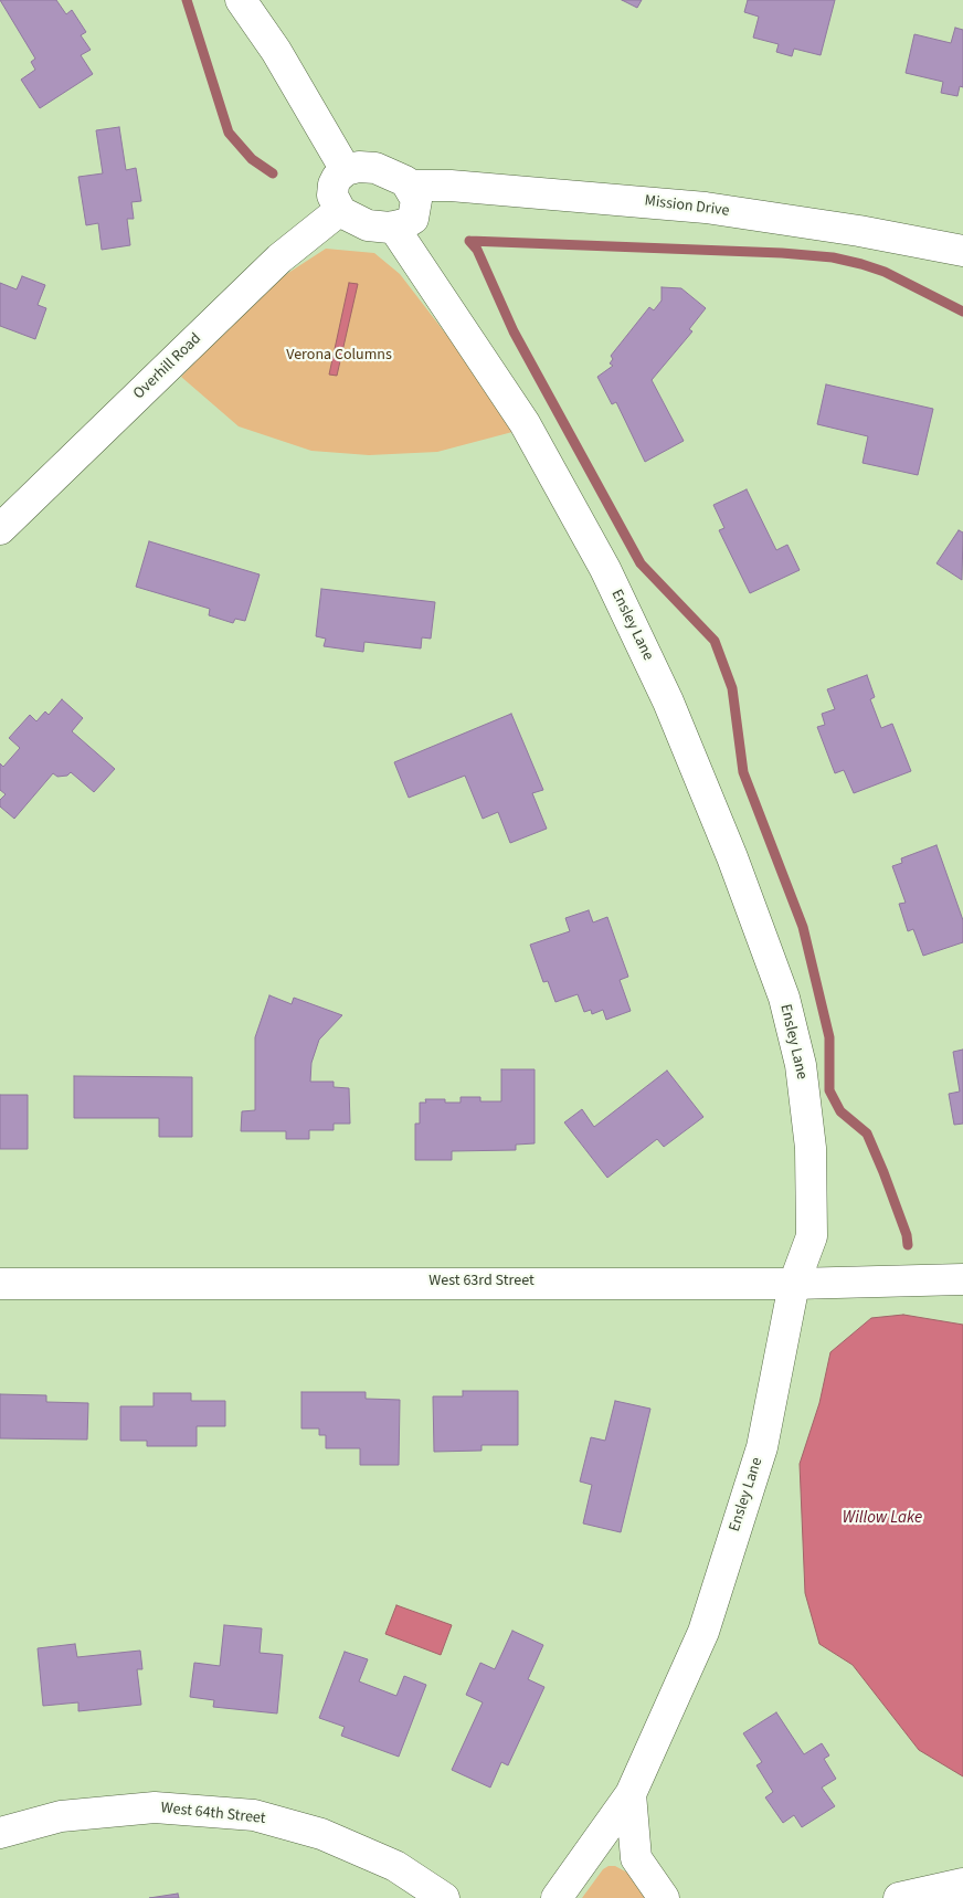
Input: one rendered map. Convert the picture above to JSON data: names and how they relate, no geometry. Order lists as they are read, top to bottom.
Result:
{
  "streets": {
    "street": [
      "Mission Drive",
      "Overhill Road",
      "Ensley Lane",
      "West 63rd Street",
      "West 64th Street"
    ]
  },
  "crossings": [
    ["Mission Drive", "Overhill Road"],
    ["Mission Drive", "Ensley Lane"],
    ["Overhill Road", "Ensley Lane"],
    ["Ensley Lane", "West 63rd Street"]
  ],
  "water": ["Willow Lake"],
  "parks": ["Verona Columns"]
}
